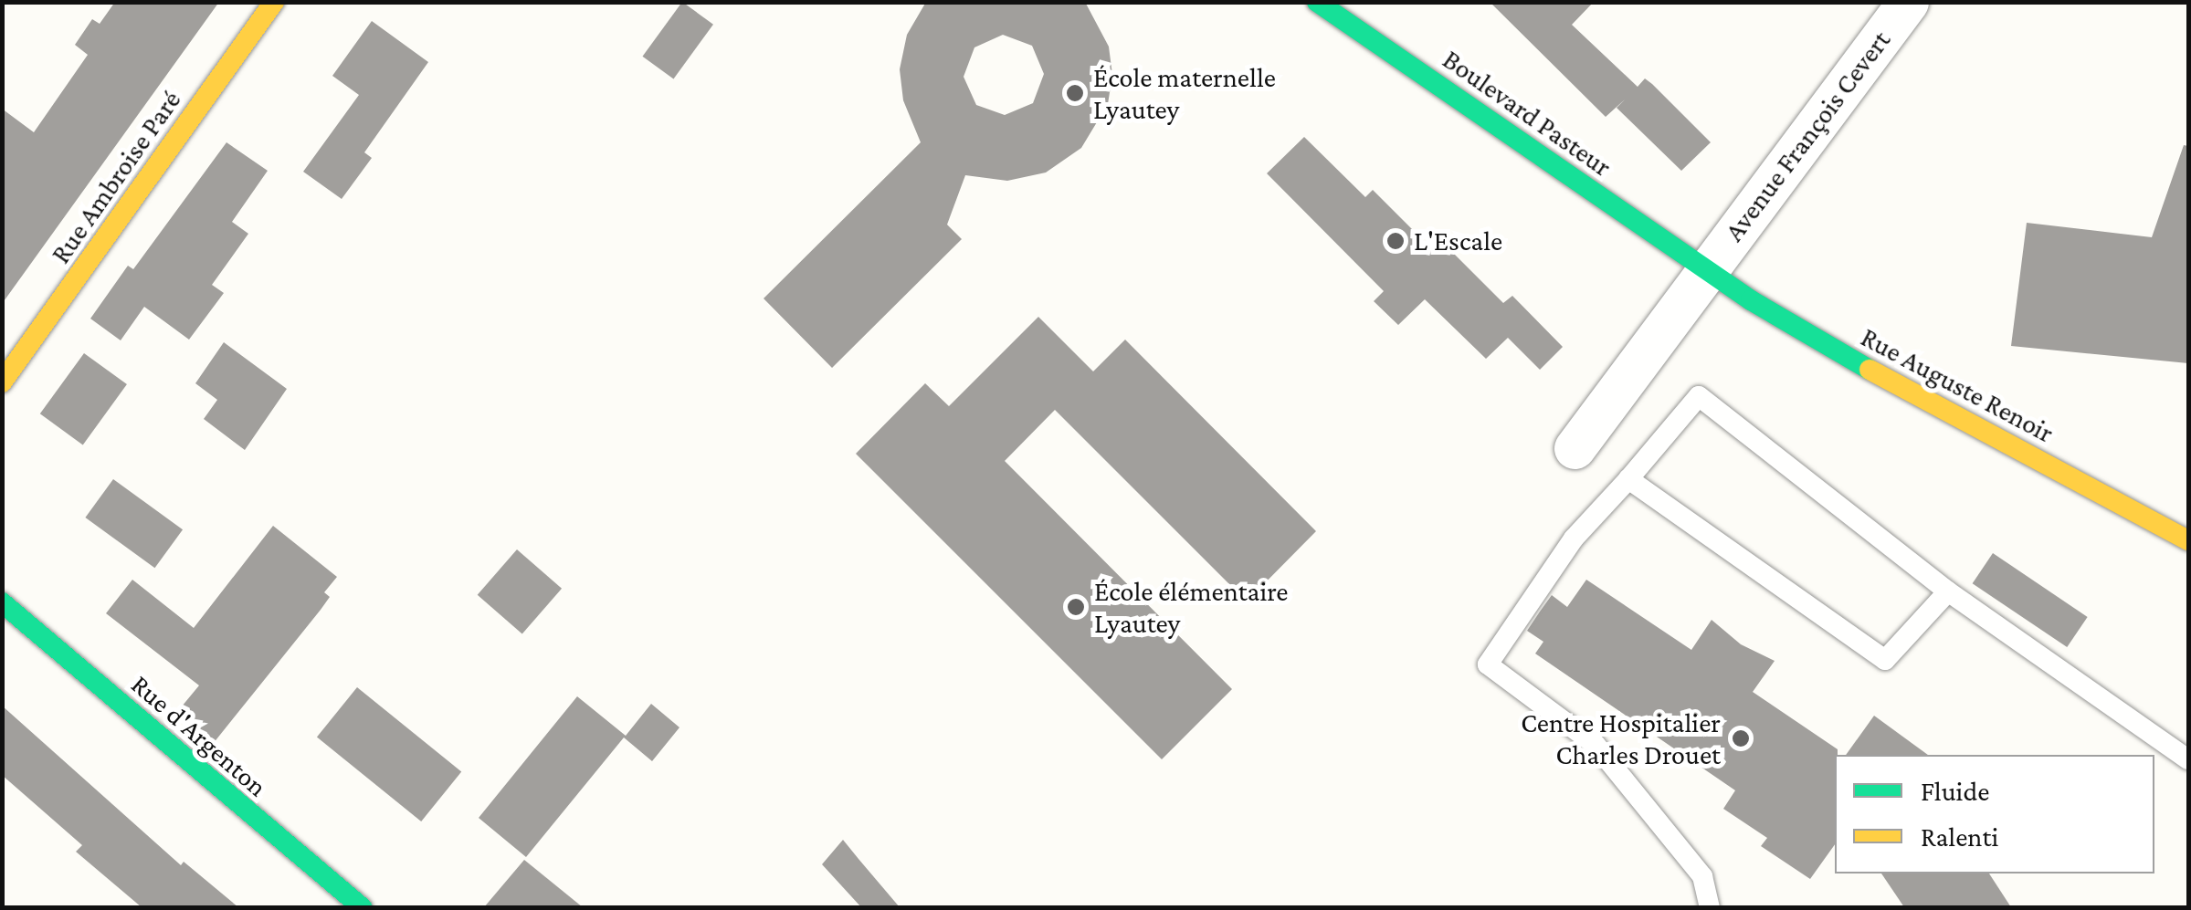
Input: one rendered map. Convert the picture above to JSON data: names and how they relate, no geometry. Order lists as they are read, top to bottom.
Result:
{
  "streets": {
    "street": [
      "Boulevard Pasteur",
      "Avenue François Cevert",
      "Rue Ambroise Paré",
      "Rue Auguste Renoir",
      "Rue d'Argenton"
    ]
  },
  "crossings": [
    ["Boulevard Pasteur", "Avenue François Cevert"],
    ["Boulevard Pasteur", "Rue Auguste Renoir"],
    ["Avenue François Cevert", "Rue Auguste Renoir"]
  ],
  "places": [
    "École maternelle Lyautey",
    "L'Escale",
    "École élémentaire Lyautey",
    "Centre Hospitalier Charles Drouet"
  ],
  "legend": ["Fluide", "Ralenti"]
}
